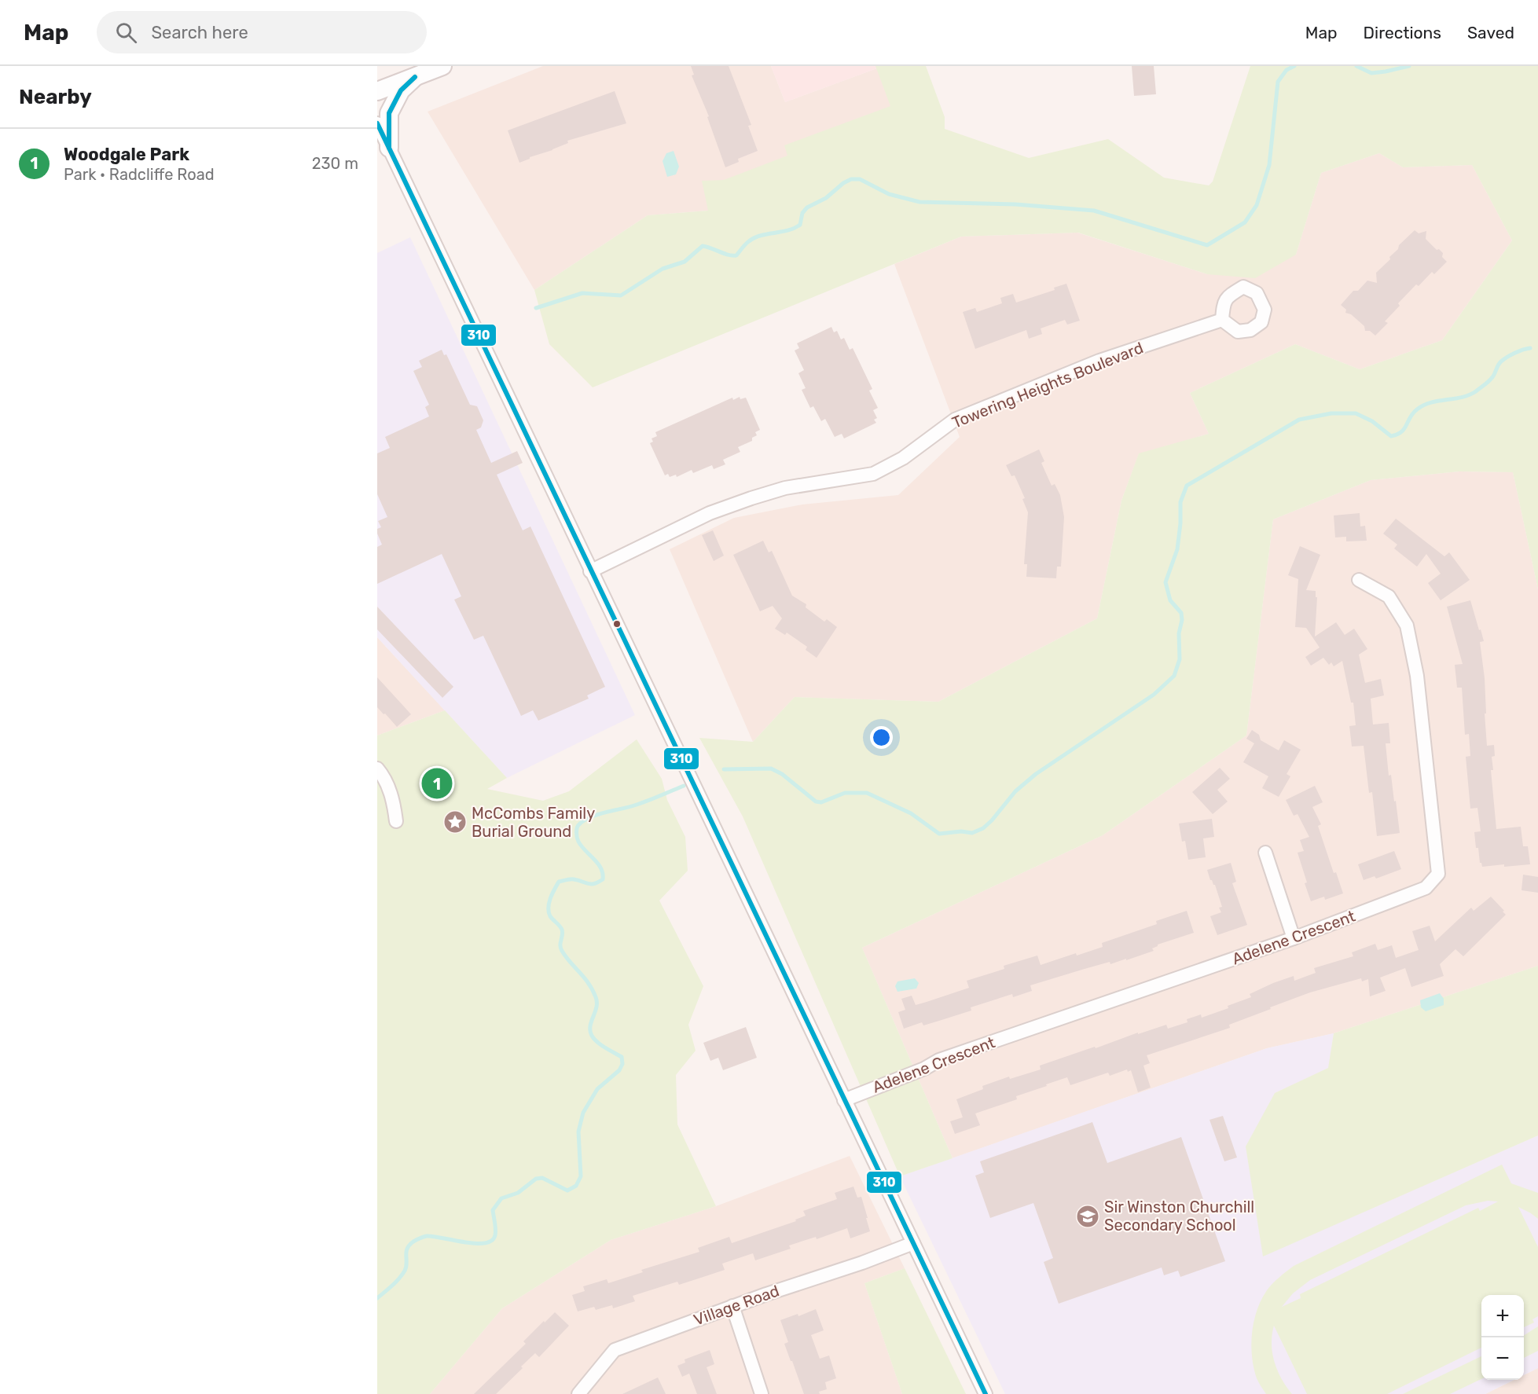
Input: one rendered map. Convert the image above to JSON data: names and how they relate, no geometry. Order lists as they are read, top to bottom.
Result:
{
  "streets": {
    "street": ["Towering Heights Boulevard", "Adelene Crescent", "Village Road"]
  },
  "places": {
    "place": ["McCombs Family Burial Ground"],
    "school or university": ["Sir Winston Churchill Secondary School"]
  },
  "lines": ["transit line 310"],
  "page": {
    "header": "Map",
    "search": "Search here",
    "nav": ["Map", "Directions", "Saved"],
    "heading": "Nearby",
    "list": [
      {
        "mark": "1",
        "name": "Woodgale Park",
        "note": "Park · Radcliffe Road",
        "value": "230 m"
      }
    ],
    "pins": "1",
    "map_buttons": ["+", "−"]
  }
}
